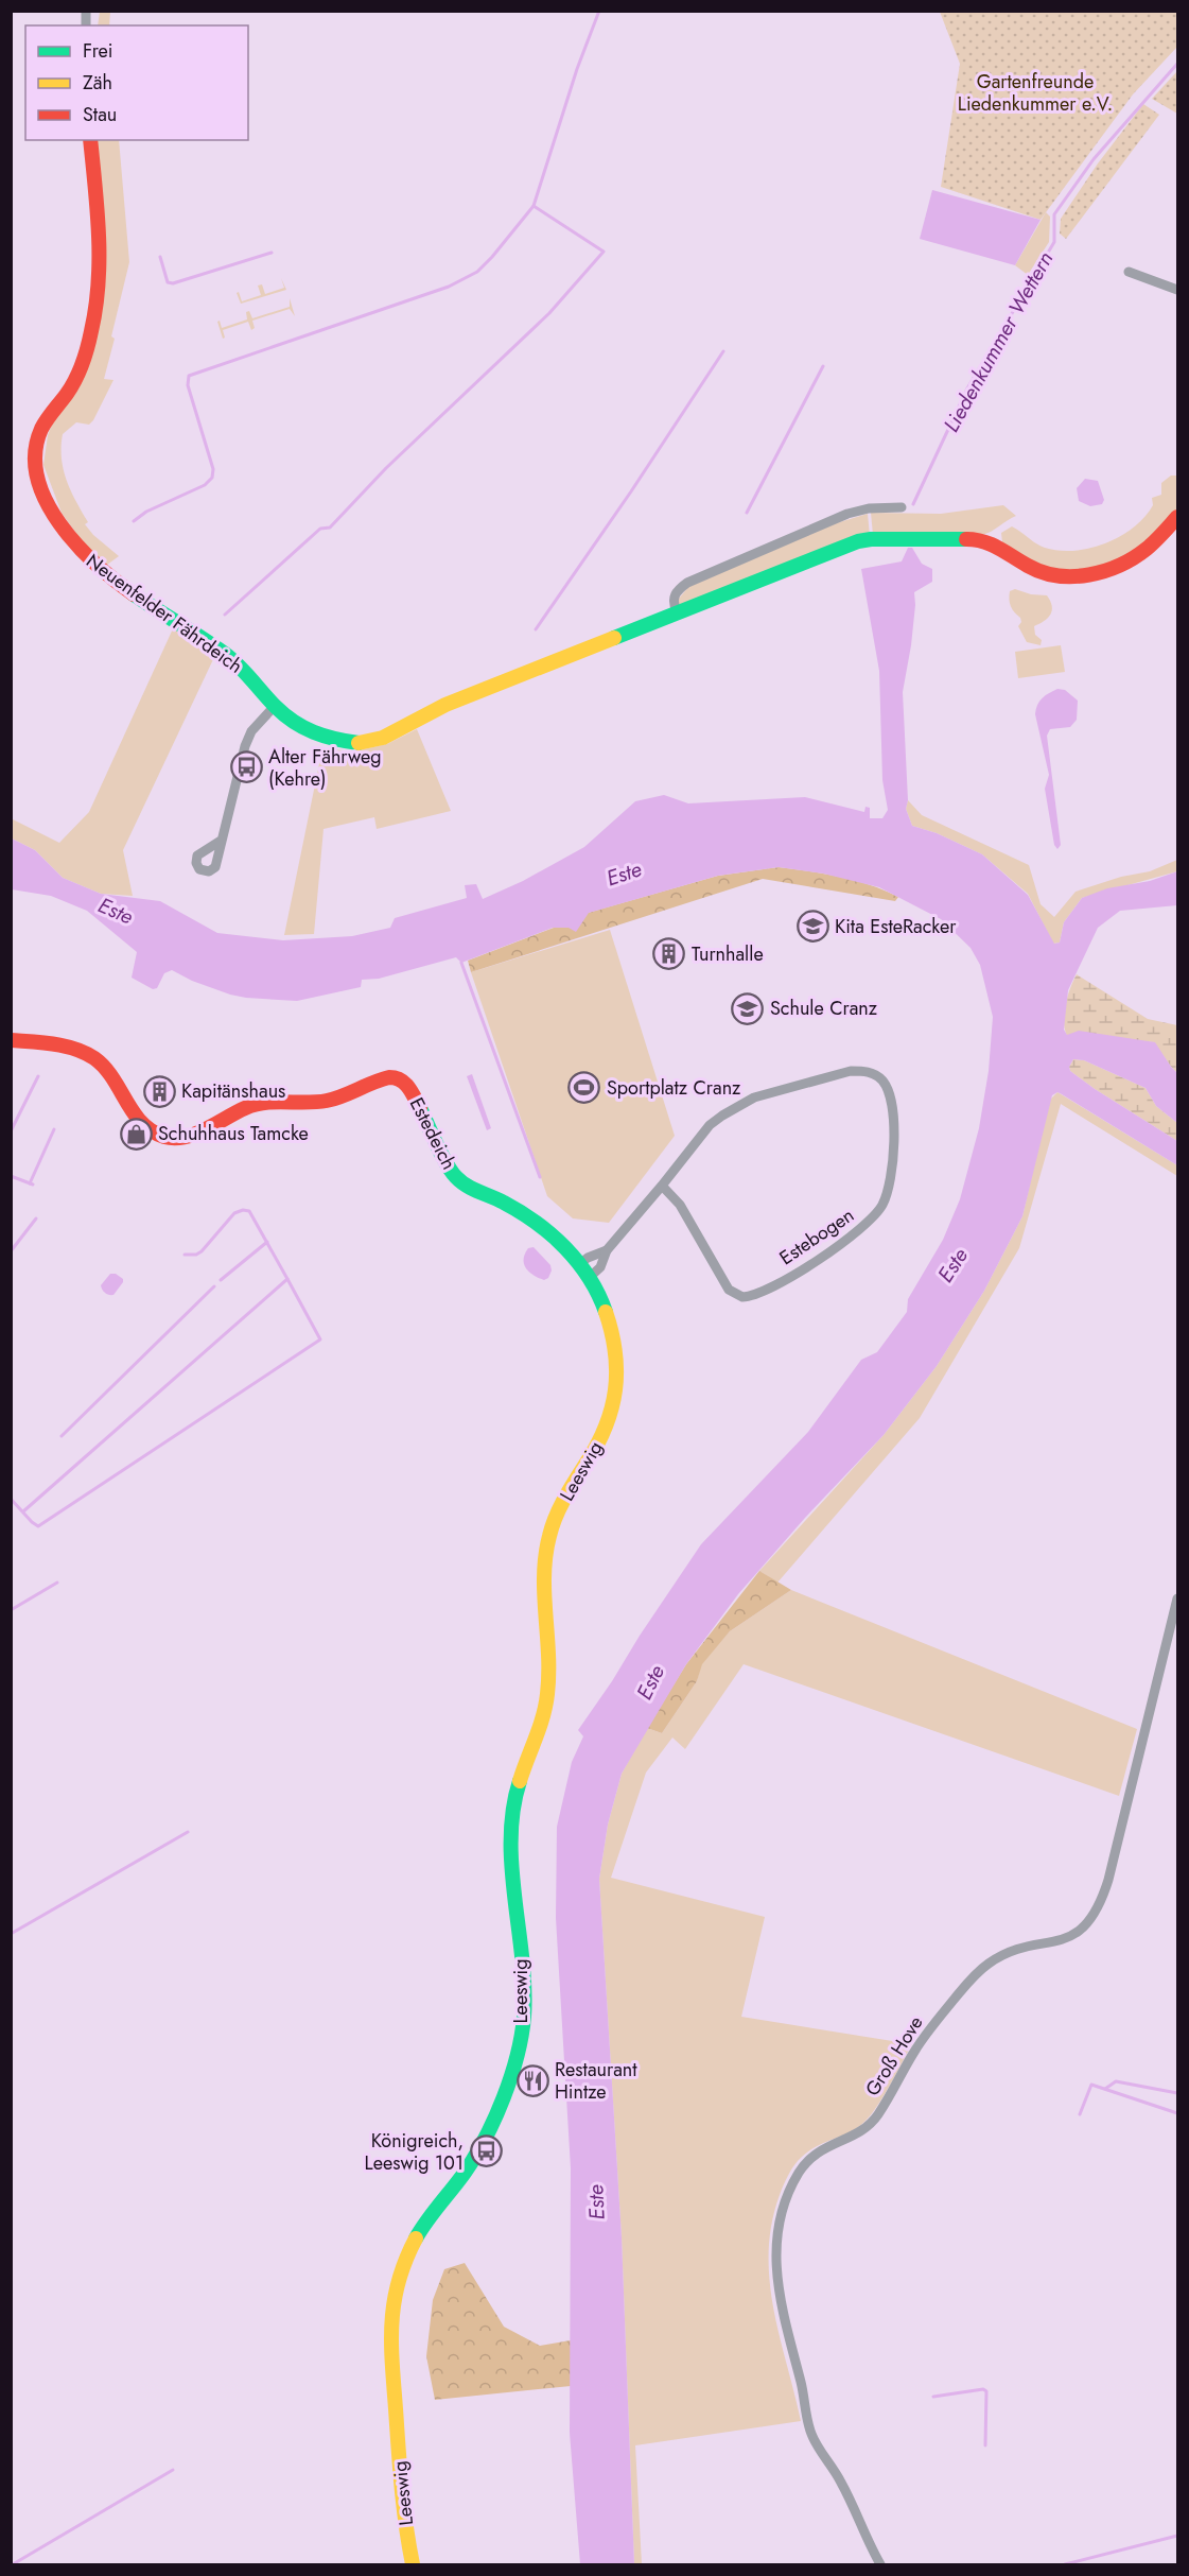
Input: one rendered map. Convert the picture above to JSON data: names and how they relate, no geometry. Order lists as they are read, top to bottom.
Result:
{
  "streets": {
    "street": [
      "Neuenfelder Fährdeich",
      "Estedeich",
      "Estebogen",
      "Leeswig",
      "Groß Hove"
    ]
  },
  "crossings": [
    ["Estedeich", "Estebogen"],
    ["Estedeich", "Leeswig"]
  ],
  "water": ["Liedenkummer Wettern", "Este"],
  "parks": ["Gartenfreunde Liedenkummer e.V."],
  "places": {
    "bus stop": ["Alter Fährweg (Kehre)", "Königreich, Leeswig 101"],
    "school or university": ["Kita EsteRacker", "Schule Cranz"],
    "building": ["Turnhalle", "Kapitänshaus"],
    "sports": ["Sportplatz Cranz"],
    "shop": ["Schuhhaus Tamcke"],
    "restaurant": ["Restaurant Hintze"]
  },
  "legend": ["Frei", "Zäh", "Stau"]
}
